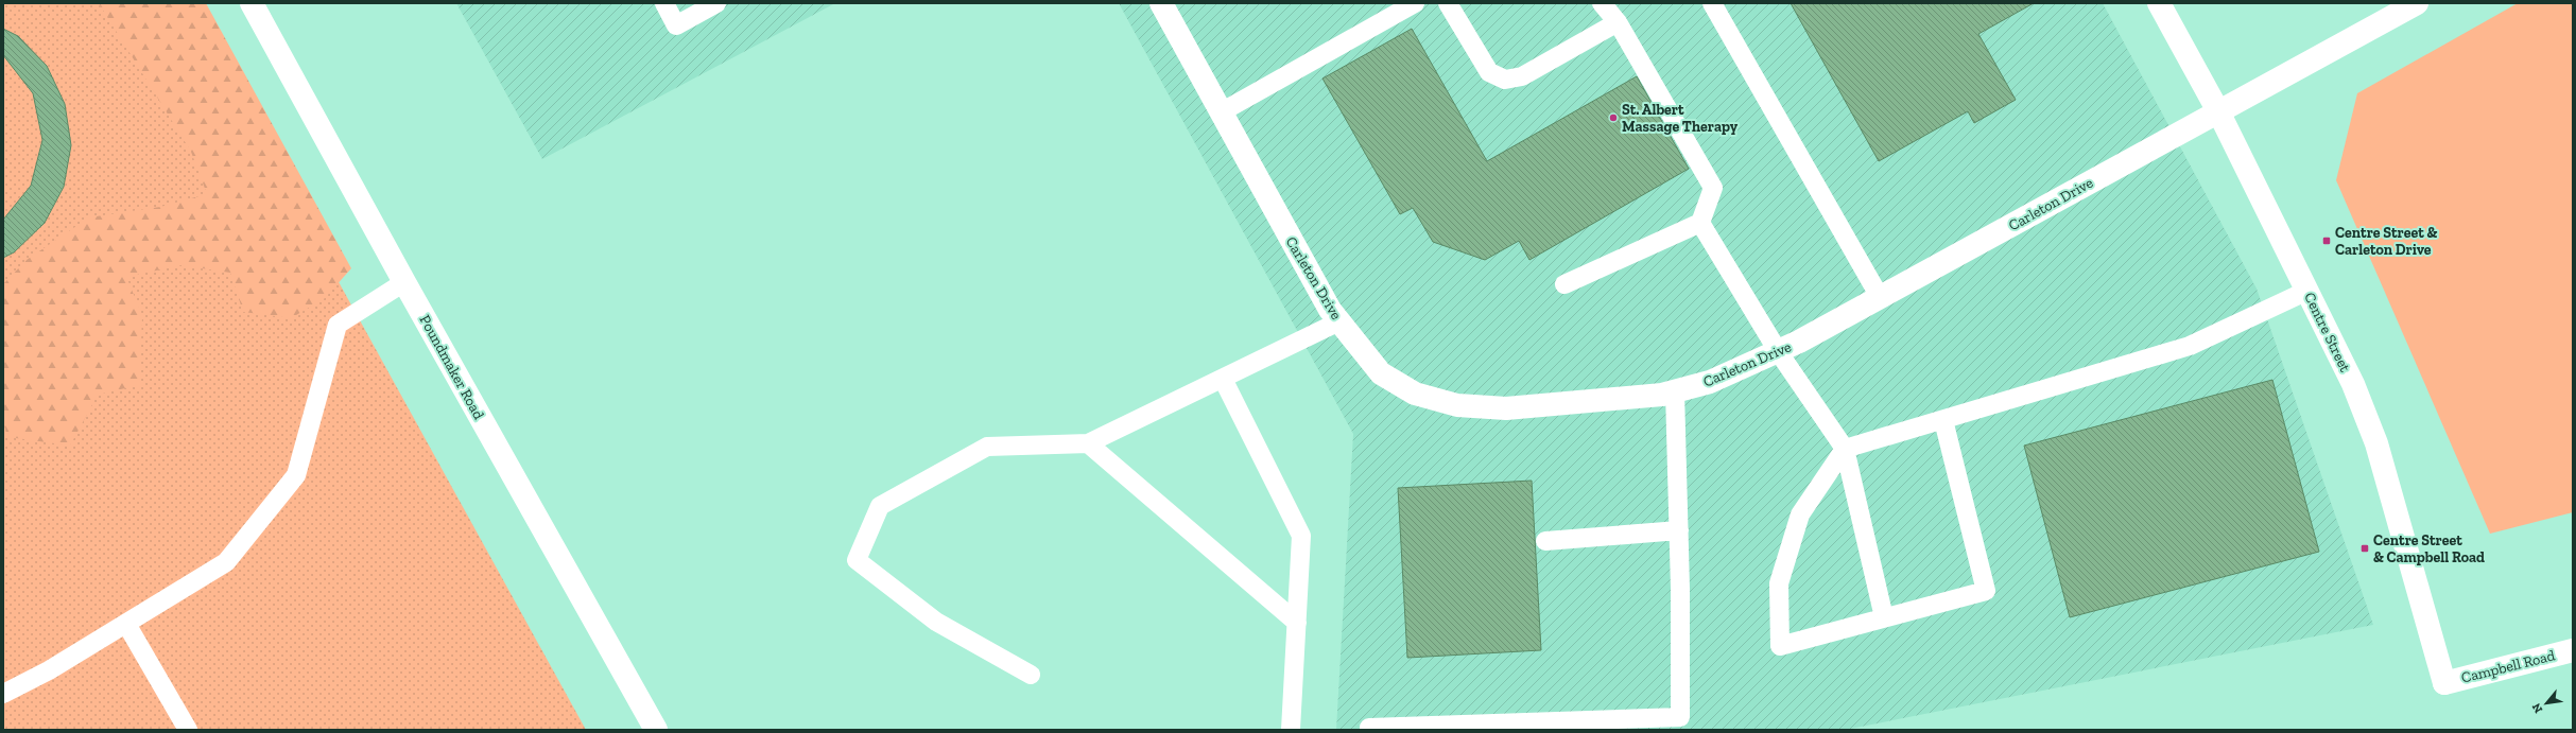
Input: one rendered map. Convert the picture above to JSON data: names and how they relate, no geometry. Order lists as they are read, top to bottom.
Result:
{
  "streets": {
    "street": [
      "Carleton Drive",
      "Centre Street",
      "Poundmaker Road",
      "Campbell Road"
    ]
  },
  "crossings": [
    ["Carleton Drive", "Centre Street"],
    ["Centre Street", "Campbell Road"]
  ],
  "places": {
    "other": ["St. Albert Massage Therapy"],
    "transit": ["Centre Street & Carleton Drive", "Centre Street & Campbell Road"]
  },
  "north": "bottom left"
}
